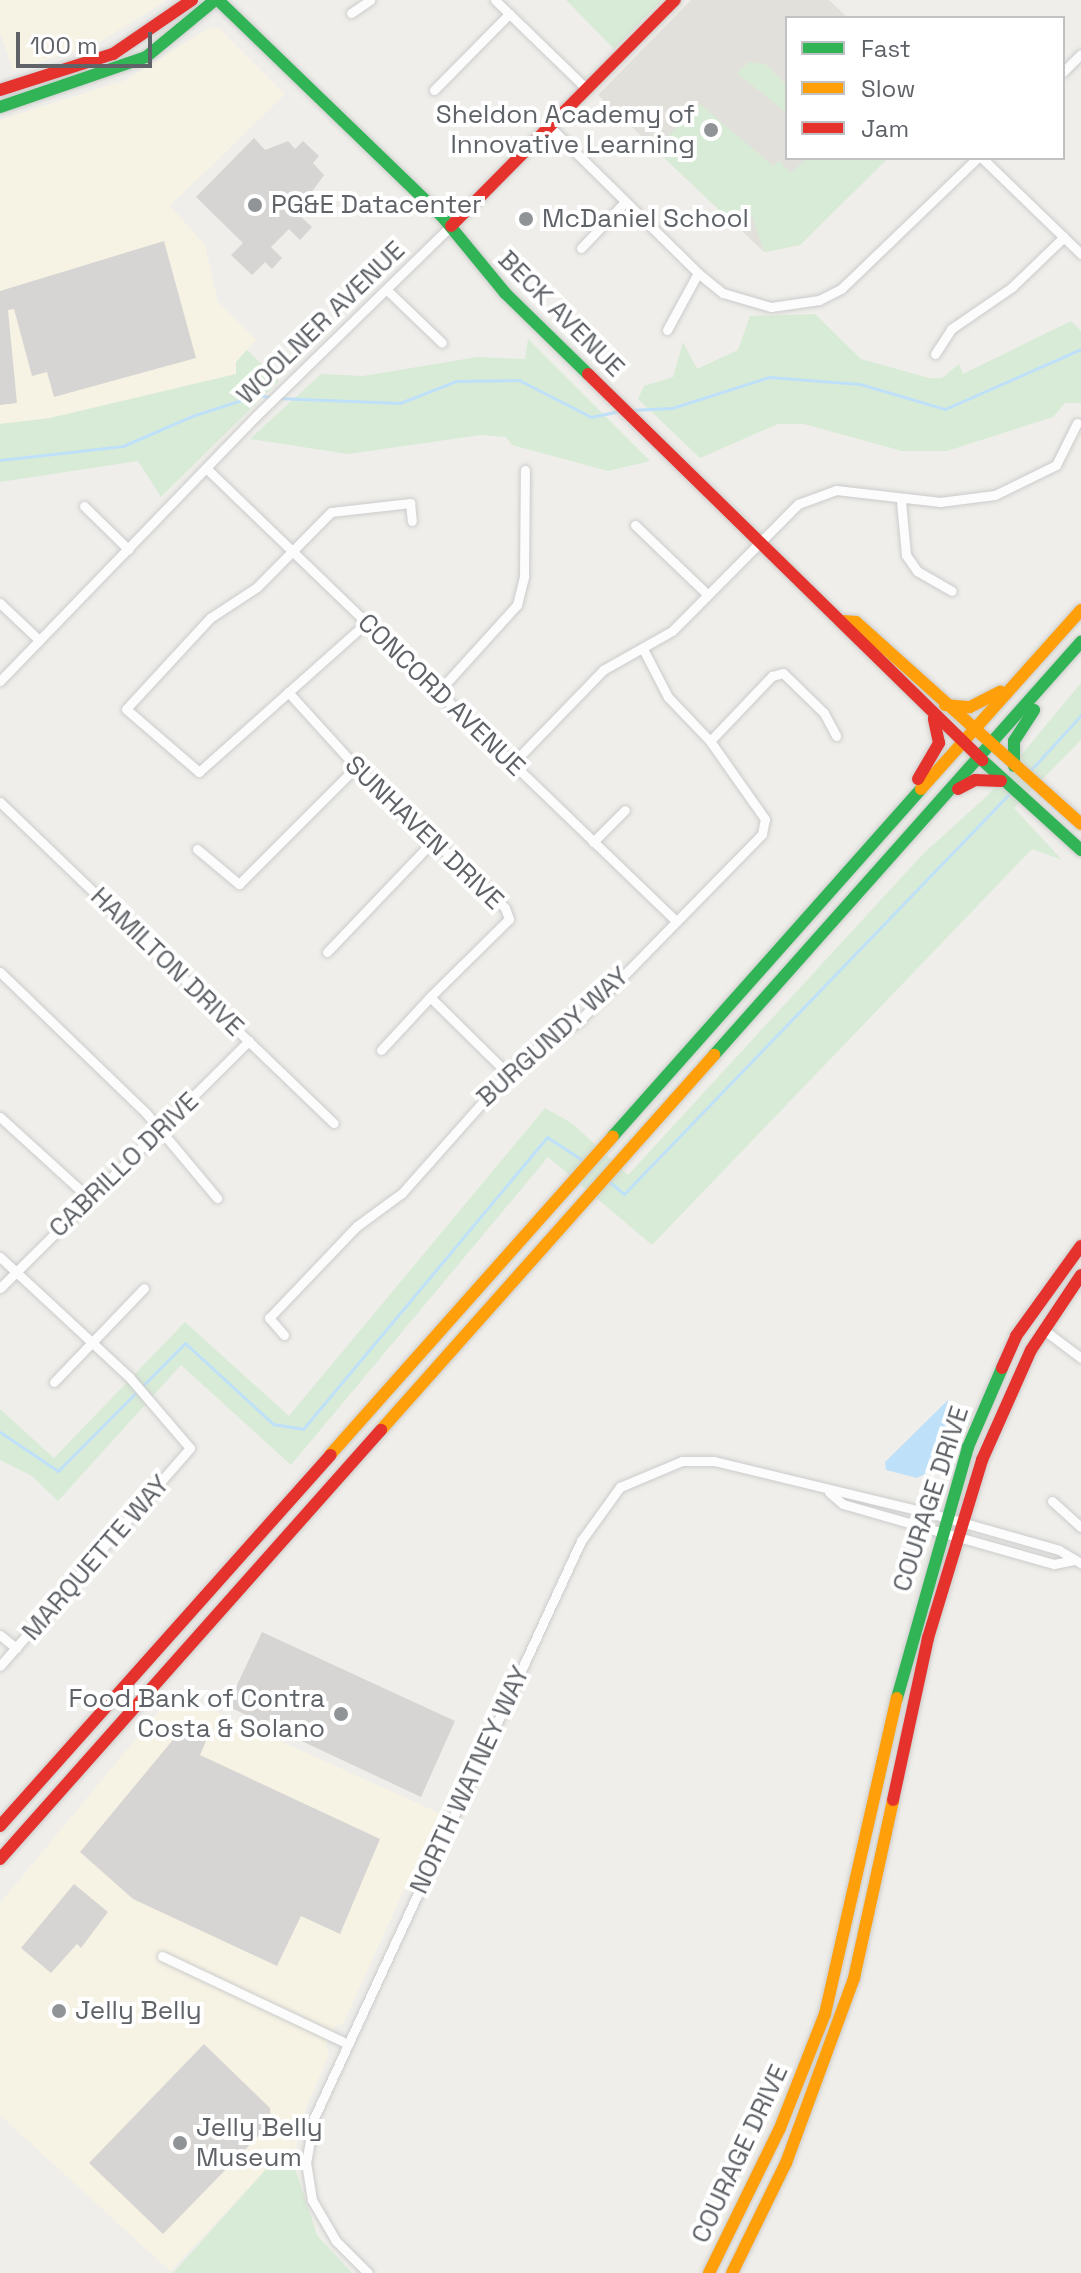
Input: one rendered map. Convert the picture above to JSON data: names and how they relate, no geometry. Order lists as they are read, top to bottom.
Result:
{
  "streets": {
    "main road": ["BECK AVENUE", "WOOLNER AVENUE", "COURAGE DRIVE"],
    "street": [
      "CONCORD AVENUE",
      "SUNHAVEN DRIVE",
      "HAMILTON DRIVE",
      "BURGUNDY WAY",
      "CABRILLO DRIVE",
      "MARQUETTE WAY",
      "NORTH WATNEY WAY"
    ]
  },
  "crossings": [
    ["BECK AVENUE", "WOOLNER AVENUE"],
    ["WOOLNER AVENUE", "CONCORD AVENUE"],
    ["CONCORD AVENUE", "BURGUNDY WAY"],
    ["HAMILTON DRIVE", "CABRILLO DRIVE"],
    ["COURAGE DRIVE", "NORTH WATNEY WAY"]
  ],
  "places": [
    "Sheldon Academy of Innovative Learning",
    "PG&E Datacenter",
    "McDaniel School",
    "Food Bank of Contra Costa & Solano",
    "Jelly Belly",
    "Jelly Belly Museum"
  ],
  "legend": ["Fast", "Slow", "Jam"],
  "scale_bar": "100 m"
}
